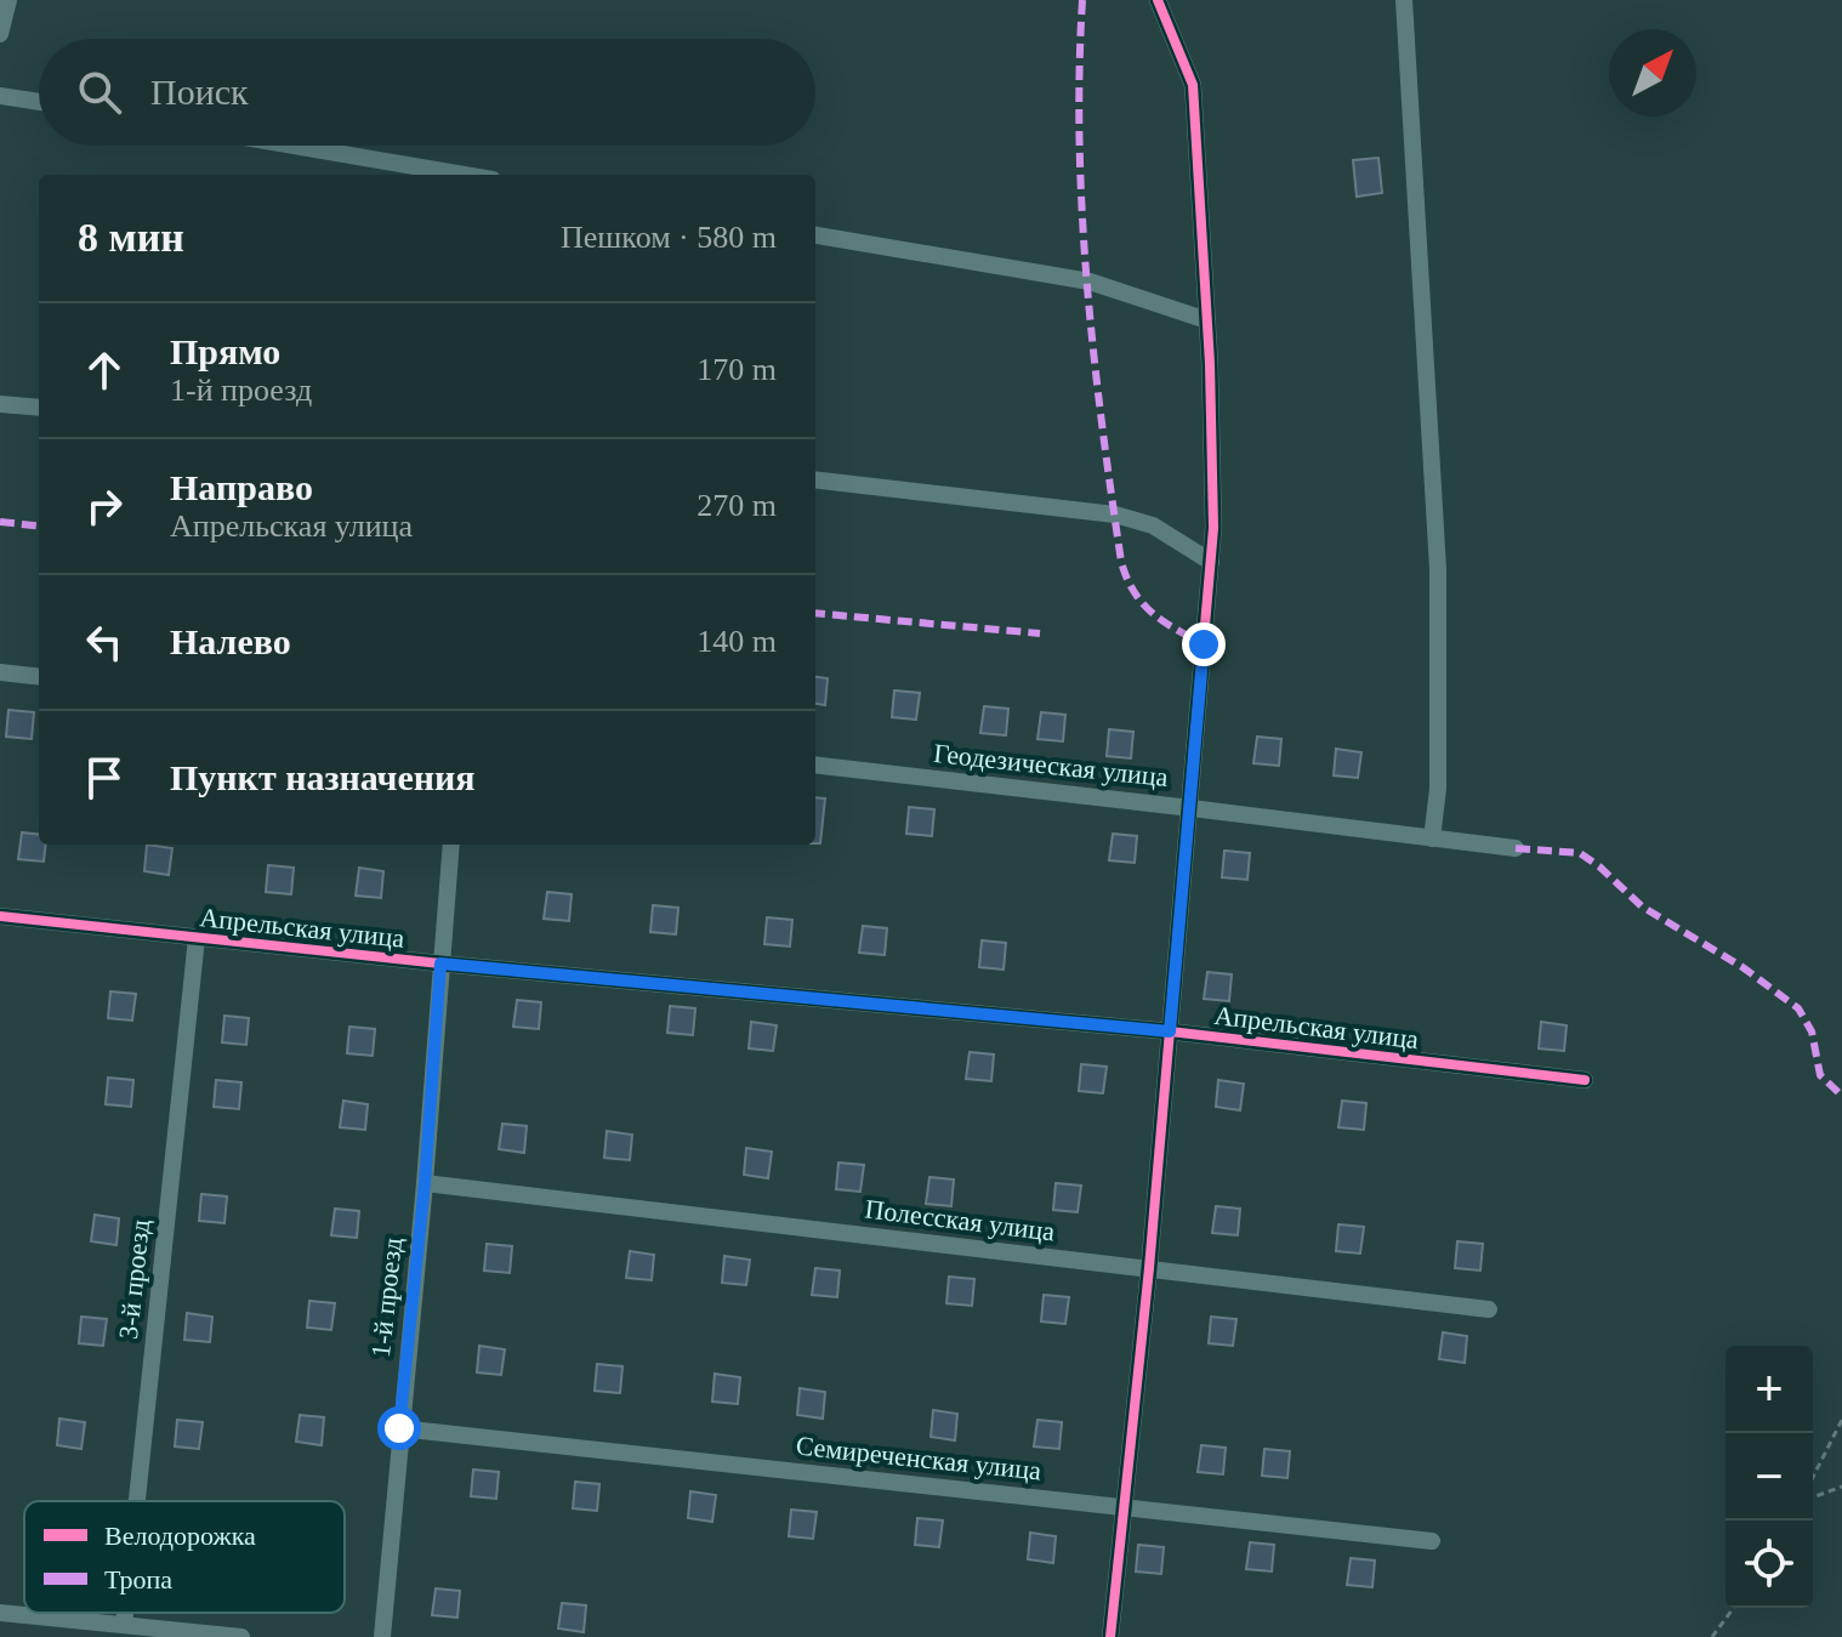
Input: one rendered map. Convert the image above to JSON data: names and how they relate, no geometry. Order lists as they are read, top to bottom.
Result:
{
  "streets": {
    "street": [
      "Геодезическая улица",
      "Апрельская улица",
      "Полесская улица",
      "3-й проезд",
      "1-й проезд",
      "Семиреченская улица"
    ]
  },
  "crossings": [
    ["Апрельская улица", "3-й проезд"],
    ["Апрельская улица", "1-й проезд"],
    ["Полесская улица", "1-й проезд"],
    ["1-й проезд", "Семиреченская улица"]
  ],
  "legend": ["Велодорожка", "Тропа"],
  "north": "top right",
  "page": {
    "search": "Поиск",
    "heading": ["8 мин", "Пешком · 580 m"],
    "list": [
      ["Прямо", "1-й проезд", "170 m"],
      ["Направо", "Апрельская улица", "270 m"],
      ["Налево", "140 m"],
      "Пункт назначения"
    ],
    "map_buttons": ["+", "−"]
  }
}
